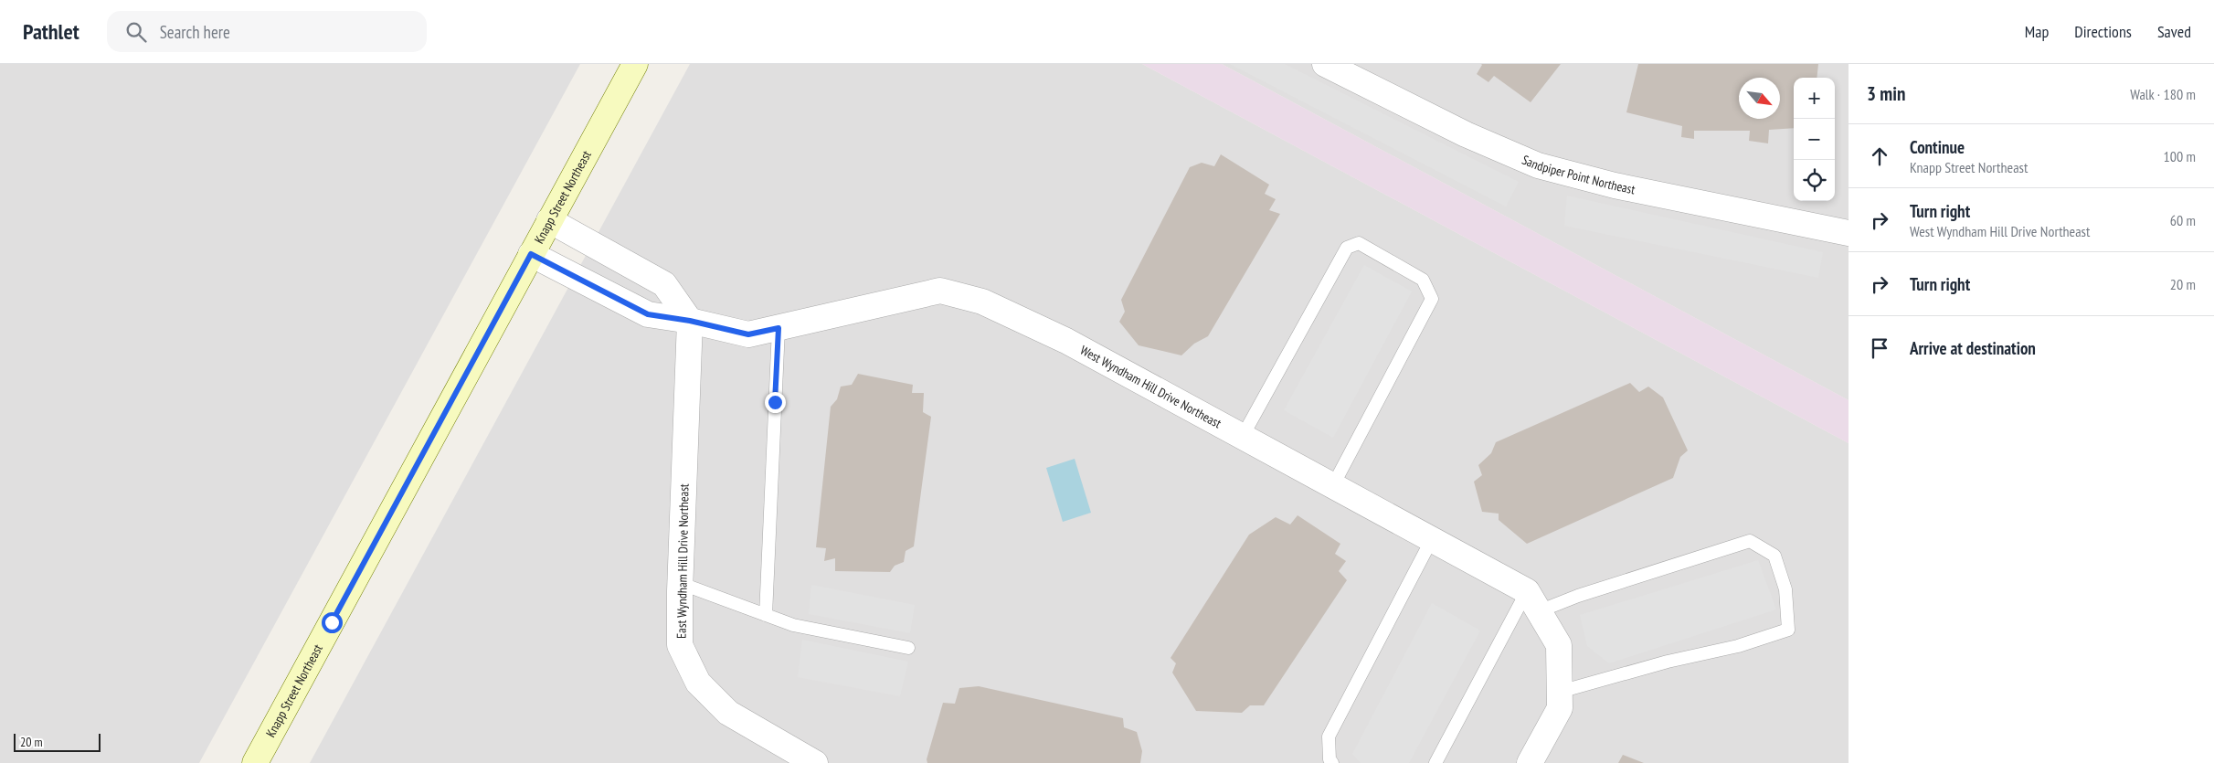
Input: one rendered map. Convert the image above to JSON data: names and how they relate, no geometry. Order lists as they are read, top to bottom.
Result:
{
  "streets": {
    "main road": ["Knapp Street Northeast"],
    "street": ["Sandpiper Point Northeast", "West Wyndham Hill Drive Northeast", "East Wyndham Hill Drive Northeast"]
  },
  "crossings": [
    ["Knapp Street Northeast", "West Wyndham Hill Drive Northeast"],
    ["West Wyndham Hill Drive Northeast", "East Wyndham Hill Drive Northeast"]
  ],
  "scale_bar": "20 m",
  "north": "bottom right",
  "page": {
    "header": "Pathlet",
    "search": "Search here",
    "nav": ["Map", "Directions", "Saved"],
    "heading": ["3 min", "Walk · 180 m"],
    "map_buttons": ["+", "−"],
    "list": [
      ["Continue", "Knapp Street Northeast", "100 m"],
      ["Turn right", "West Wyndham Hill Drive Northeast", "60 m"],
      ["Turn right", "20 m"],
      "Arrive at destination"
    ],
    "scale": "20 m"
  }
}
